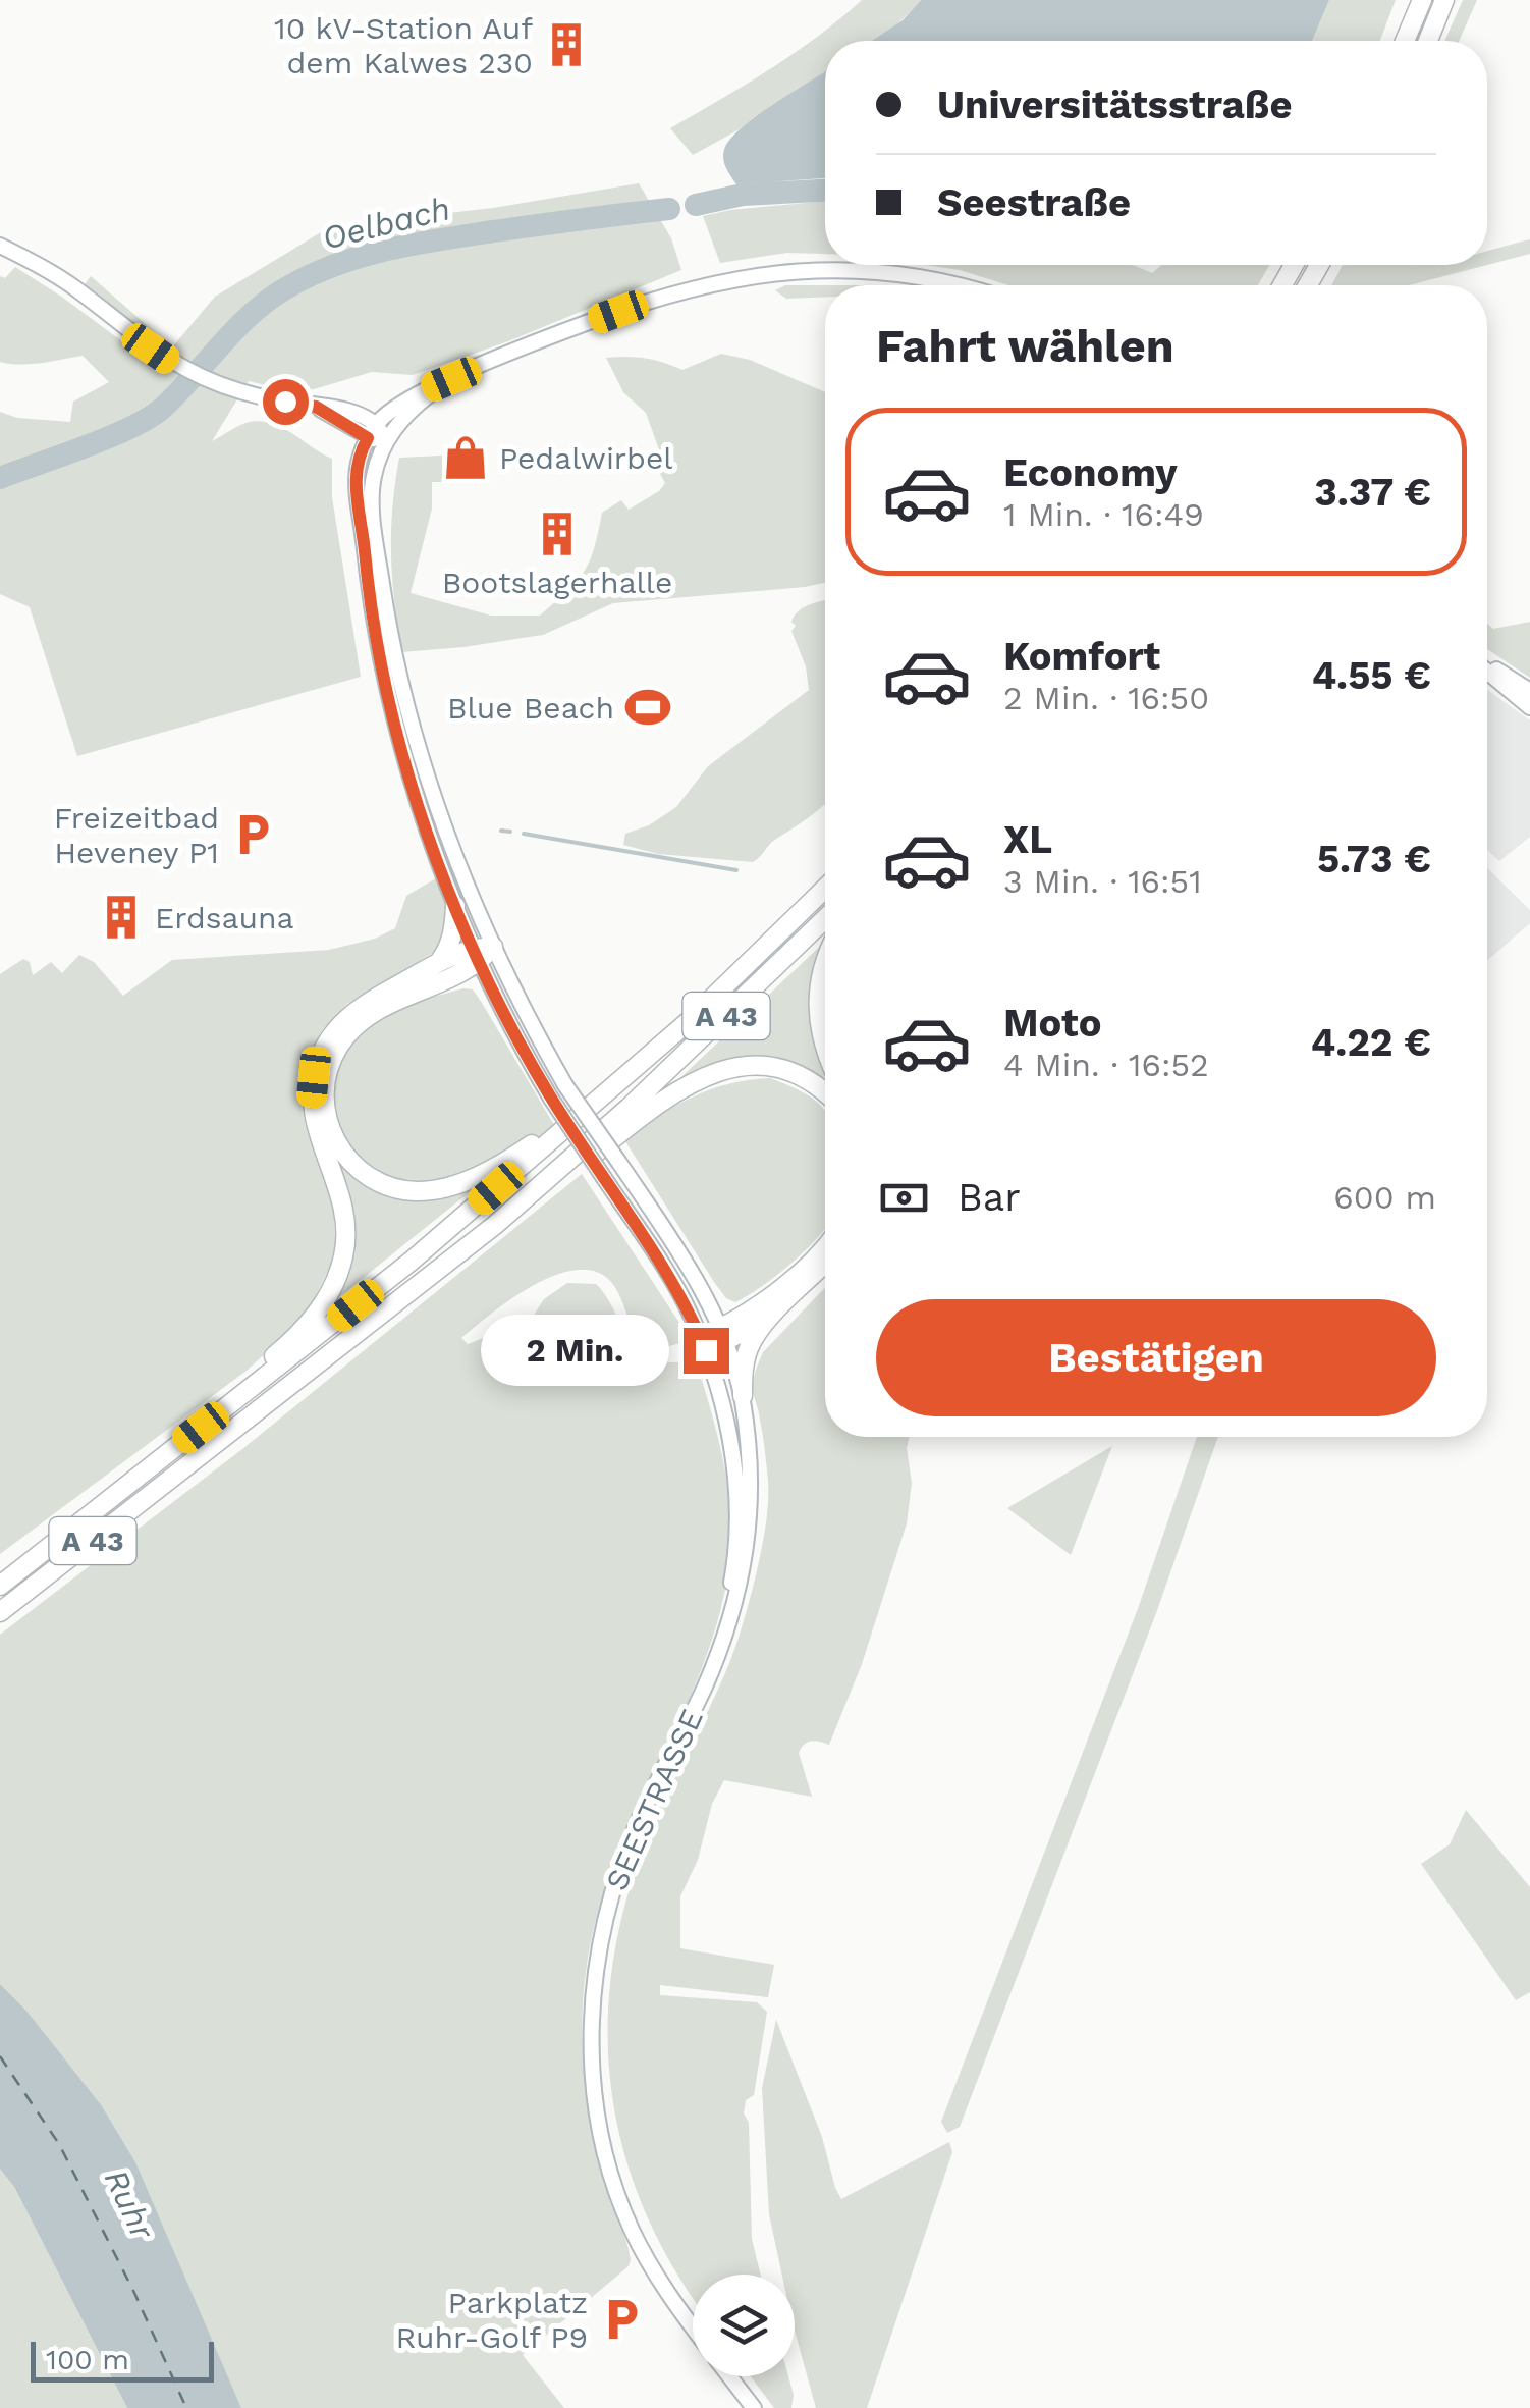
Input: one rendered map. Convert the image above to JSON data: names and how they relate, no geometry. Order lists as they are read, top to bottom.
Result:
{
  "streets": {
    "highway": ["A 43"],
    "street": ["SEESTRASSE"]
  },
  "water": ["Oelbach", "Ruhr"],
  "places": {
    "building": ["10 kV-Station Auf dem Kalwes 230", "Bootslagerhalle", "Erdsauna"],
    "shop": ["Pedalwirbel"],
    "sports": ["Blue Beach"],
    "parking": ["Freizeitbad Heveney P1", "Parkplatz Ruhr-Golf P9"]
  },
  "scale_bar": "100 m",
  "page": {
    "banner": ["Universitätsstraße", "Seestraße"],
    "heading": "Fahrt wählen",
    "list": [
      {
        "name": "Economy",
        "note": "1 Min. · 16:49",
        "value": "3.37 €"
      },
      {
        "name": "Komfort",
        "note": "2 Min. · 16:50",
        "value": "4.55 €"
      },
      {
        "name": "XL",
        "note": "3 Min. · 16:51",
        "value": "5.73 €"
      },
      {
        "name": "Moto",
        "note": "4 Min. · 16:52",
        "value": "4.22 €"
      }
    ],
    "pay": ["Bar", "600 m"],
    "buttons": "Bestätigen",
    "bubble": "2 Min.",
    "scale": "100 m"
  }
}
